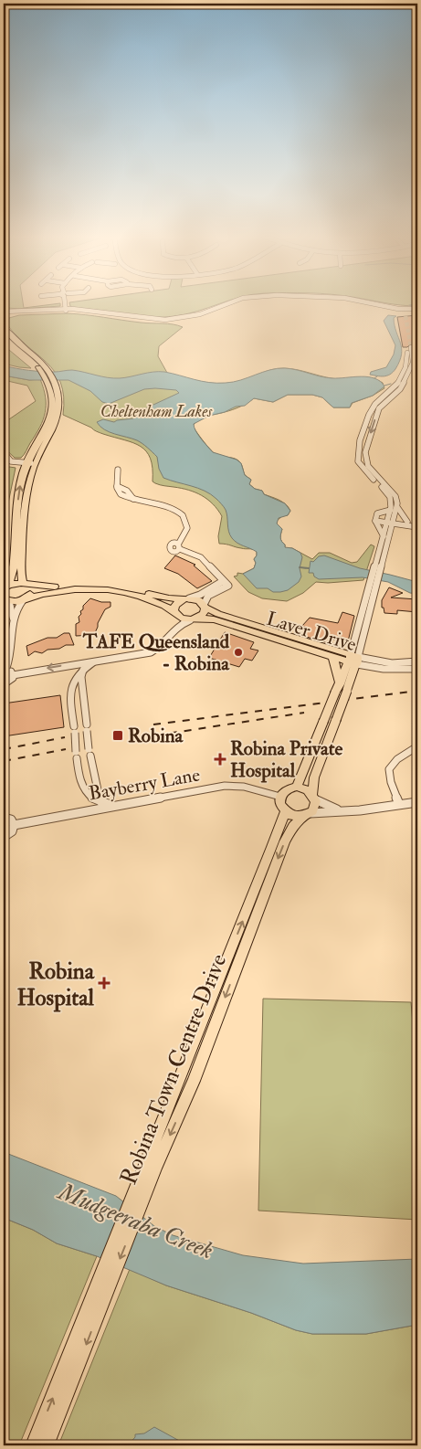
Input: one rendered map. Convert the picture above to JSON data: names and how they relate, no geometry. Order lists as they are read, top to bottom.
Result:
{
  "streets": {
    "main road": ["Laver Drive", "Robina Town Centre Drive"],
    "street": ["Bayberry Lane"]
  },
  "crossings": [
    ["Bayberry Lane", "Robina Town Centre Drive"]
  ],
  "water": ["Mudgeeraba Creek"],
  "parks": ["Cheltenham Lakes"],
  "places": {
    "other": ["TAFE Queensland - Robina"],
    "transit": ["Robina"],
    "health": ["Robina Private Hospital", "Robina Hospital"]
  }
}
